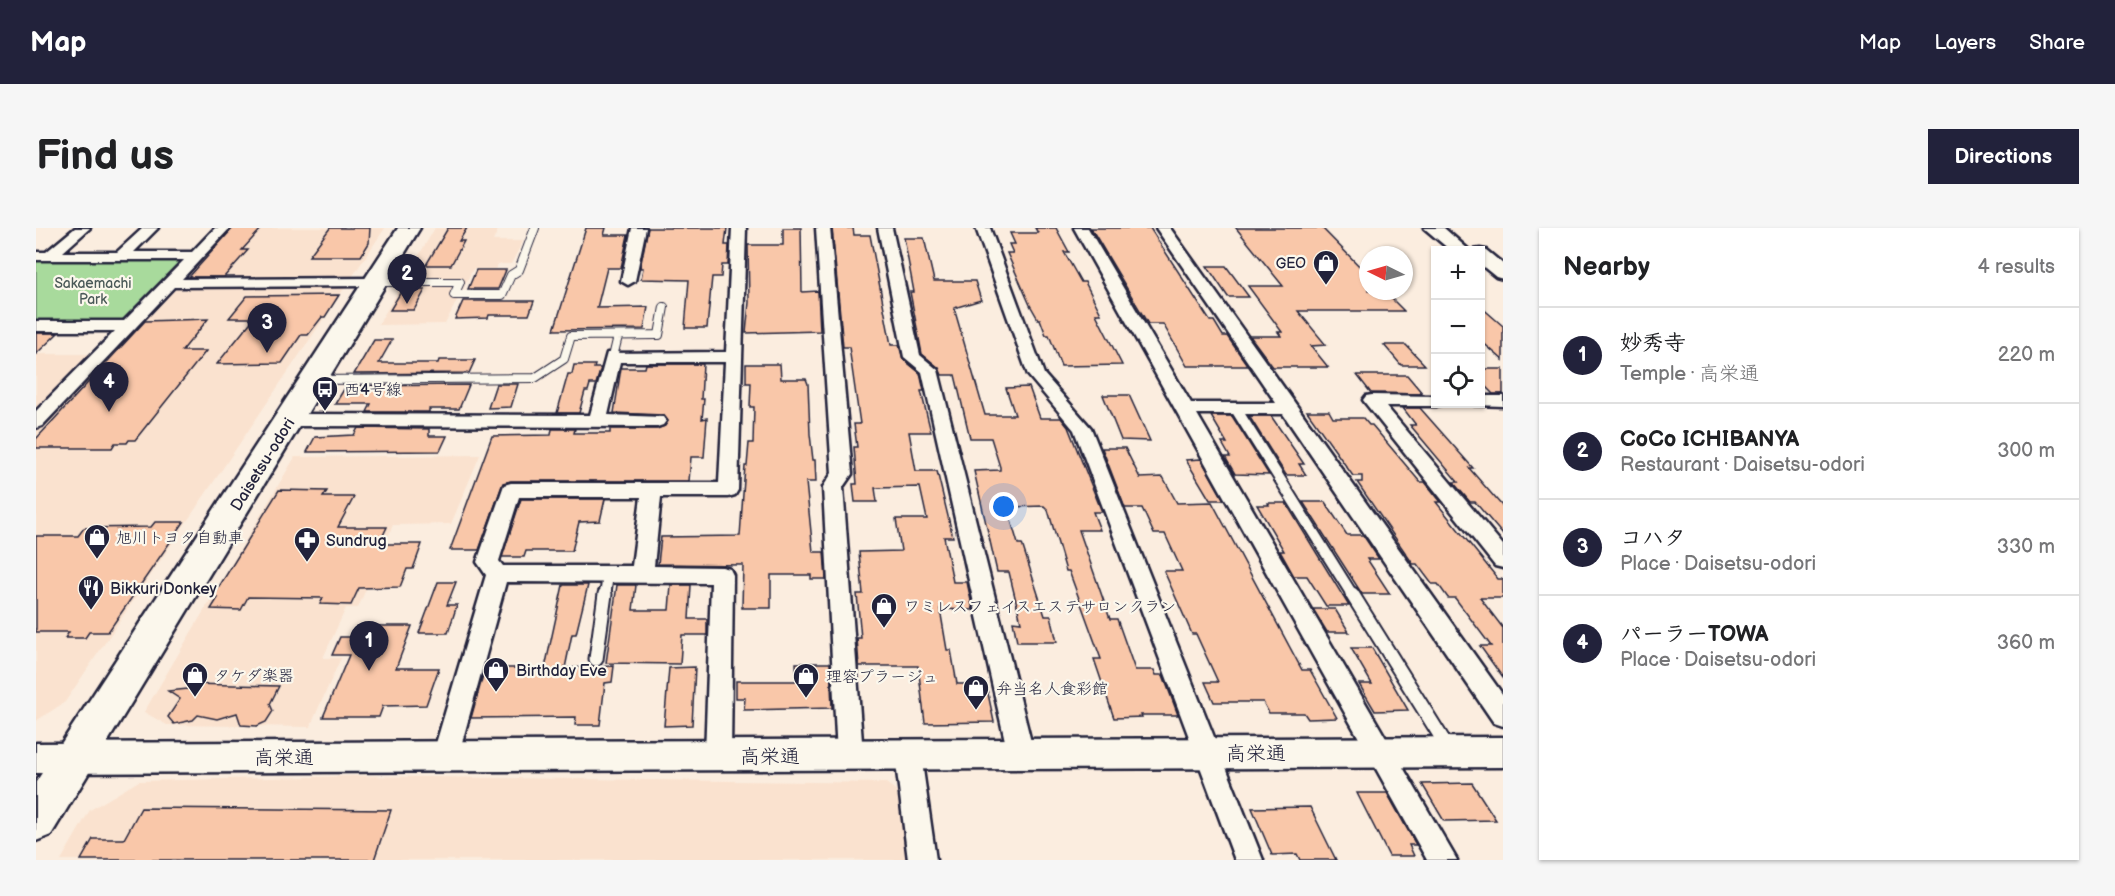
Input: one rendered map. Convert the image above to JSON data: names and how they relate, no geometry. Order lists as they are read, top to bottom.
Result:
{
  "streets": {
    "highway": ["Daisetsu-odori"],
    "street": ["高栄通"]
  },
  "crossings": [
    ["Daisetsu-odori", "高栄通"]
  ],
  "parks": ["Sakaemachi Park"],
  "places": {
    "shop": [
      "GEO",
      "旭川トヨタ自動車",
      "ワミレスフェイスエステサロンクラン",
      "Birthday Eve",
      "タケダ楽器",
      "理容プラージュ",
      "弁当名人食彩館"
    ],
    "bus stop": ["西4号線"],
    "pharmacy": ["Sundrug"],
    "restaurant": ["Bikkuri Donkey"]
  },
  "north": "left",
  "page": {
    "header": "Map",
    "nav": ["Map", "Layers", "Share"],
    "buttons": "Directions",
    "title": "Find us",
    "heading": ["Nearby", "4 results"],
    "map_buttons": ["+", "−"],
    "pins": [
      "2",
      "3",
      "4",
      "1"
    ],
    "list": [
      {
        "mark": "1",
        "name": "妙秀寺",
        "note": "Temple · 高栄通",
        "value": "220 m"
      },
      {
        "mark": "2",
        "name": "CoCo ICHIBANYA",
        "note": "Restaurant · Daisetsu-odori",
        "value": "300 m"
      },
      {
        "mark": "3",
        "name": "コハタ",
        "note": "Place · Daisetsu-odori",
        "value": "330 m"
      },
      {
        "mark": "4",
        "name": "パーラーTOWA",
        "note": "Place · Daisetsu-odori",
        "value": "360 m"
      }
    ]
  }
}
